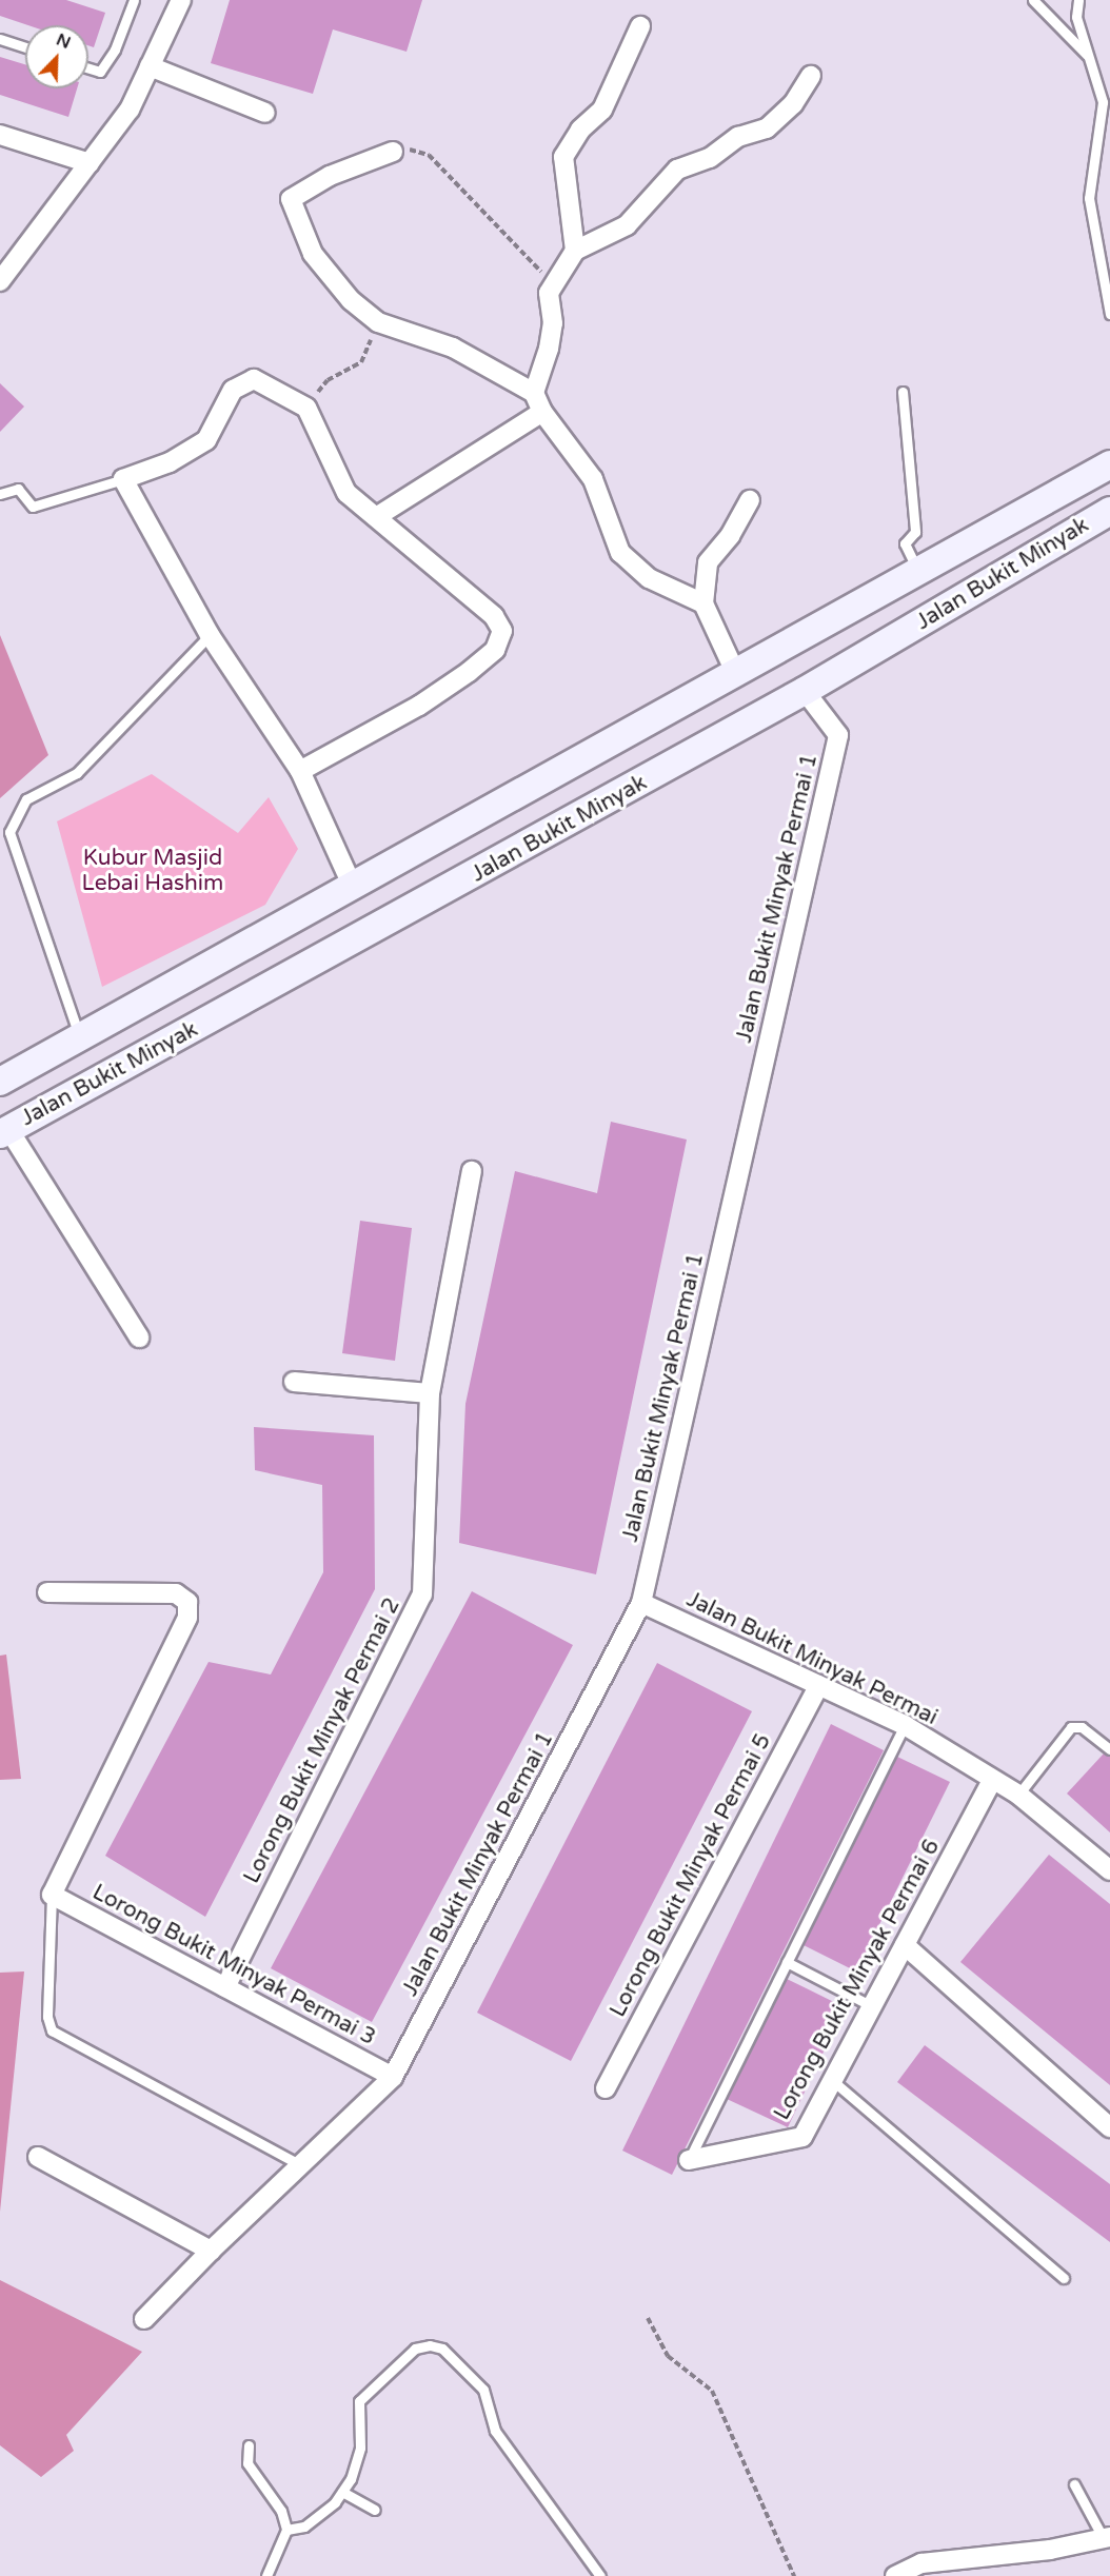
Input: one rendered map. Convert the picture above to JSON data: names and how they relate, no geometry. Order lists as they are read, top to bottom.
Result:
{
  "streets": {
    "main road": ["Jalan Bukit Minyak"],
    "street": [
      "Jalan Bukit Minyak Permai 1",
      "Jalan Bukit Minyak Permai",
      "Lorong Bukit Minyak Permai 2",
      "Lorong Bukit Minyak Permai 5",
      "Lorong Bukit Minyak Permai 3",
      "Lorong Bukit Minyak Permai 6"
    ]
  },
  "crossings": [
    ["Jalan Bukit Minyak", "Jalan Bukit Minyak Permai 1"],
    ["Jalan Bukit Minyak Permai 1", "Jalan Bukit Minyak Permai"],
    ["Jalan Bukit Minyak Permai 1", "Lorong Bukit Minyak Permai 3"],
    ["Jalan Bukit Minyak Permai", "Lorong Bukit Minyak Permai 5"],
    ["Jalan Bukit Minyak Permai", "Lorong Bukit Minyak Permai 6"],
    ["Lorong Bukit Minyak Permai 2", "Lorong Bukit Minyak Permai 3"]
  ],
  "parks": ["Kubur Masjid Lebai Hashim"],
  "north": "top right"
}
